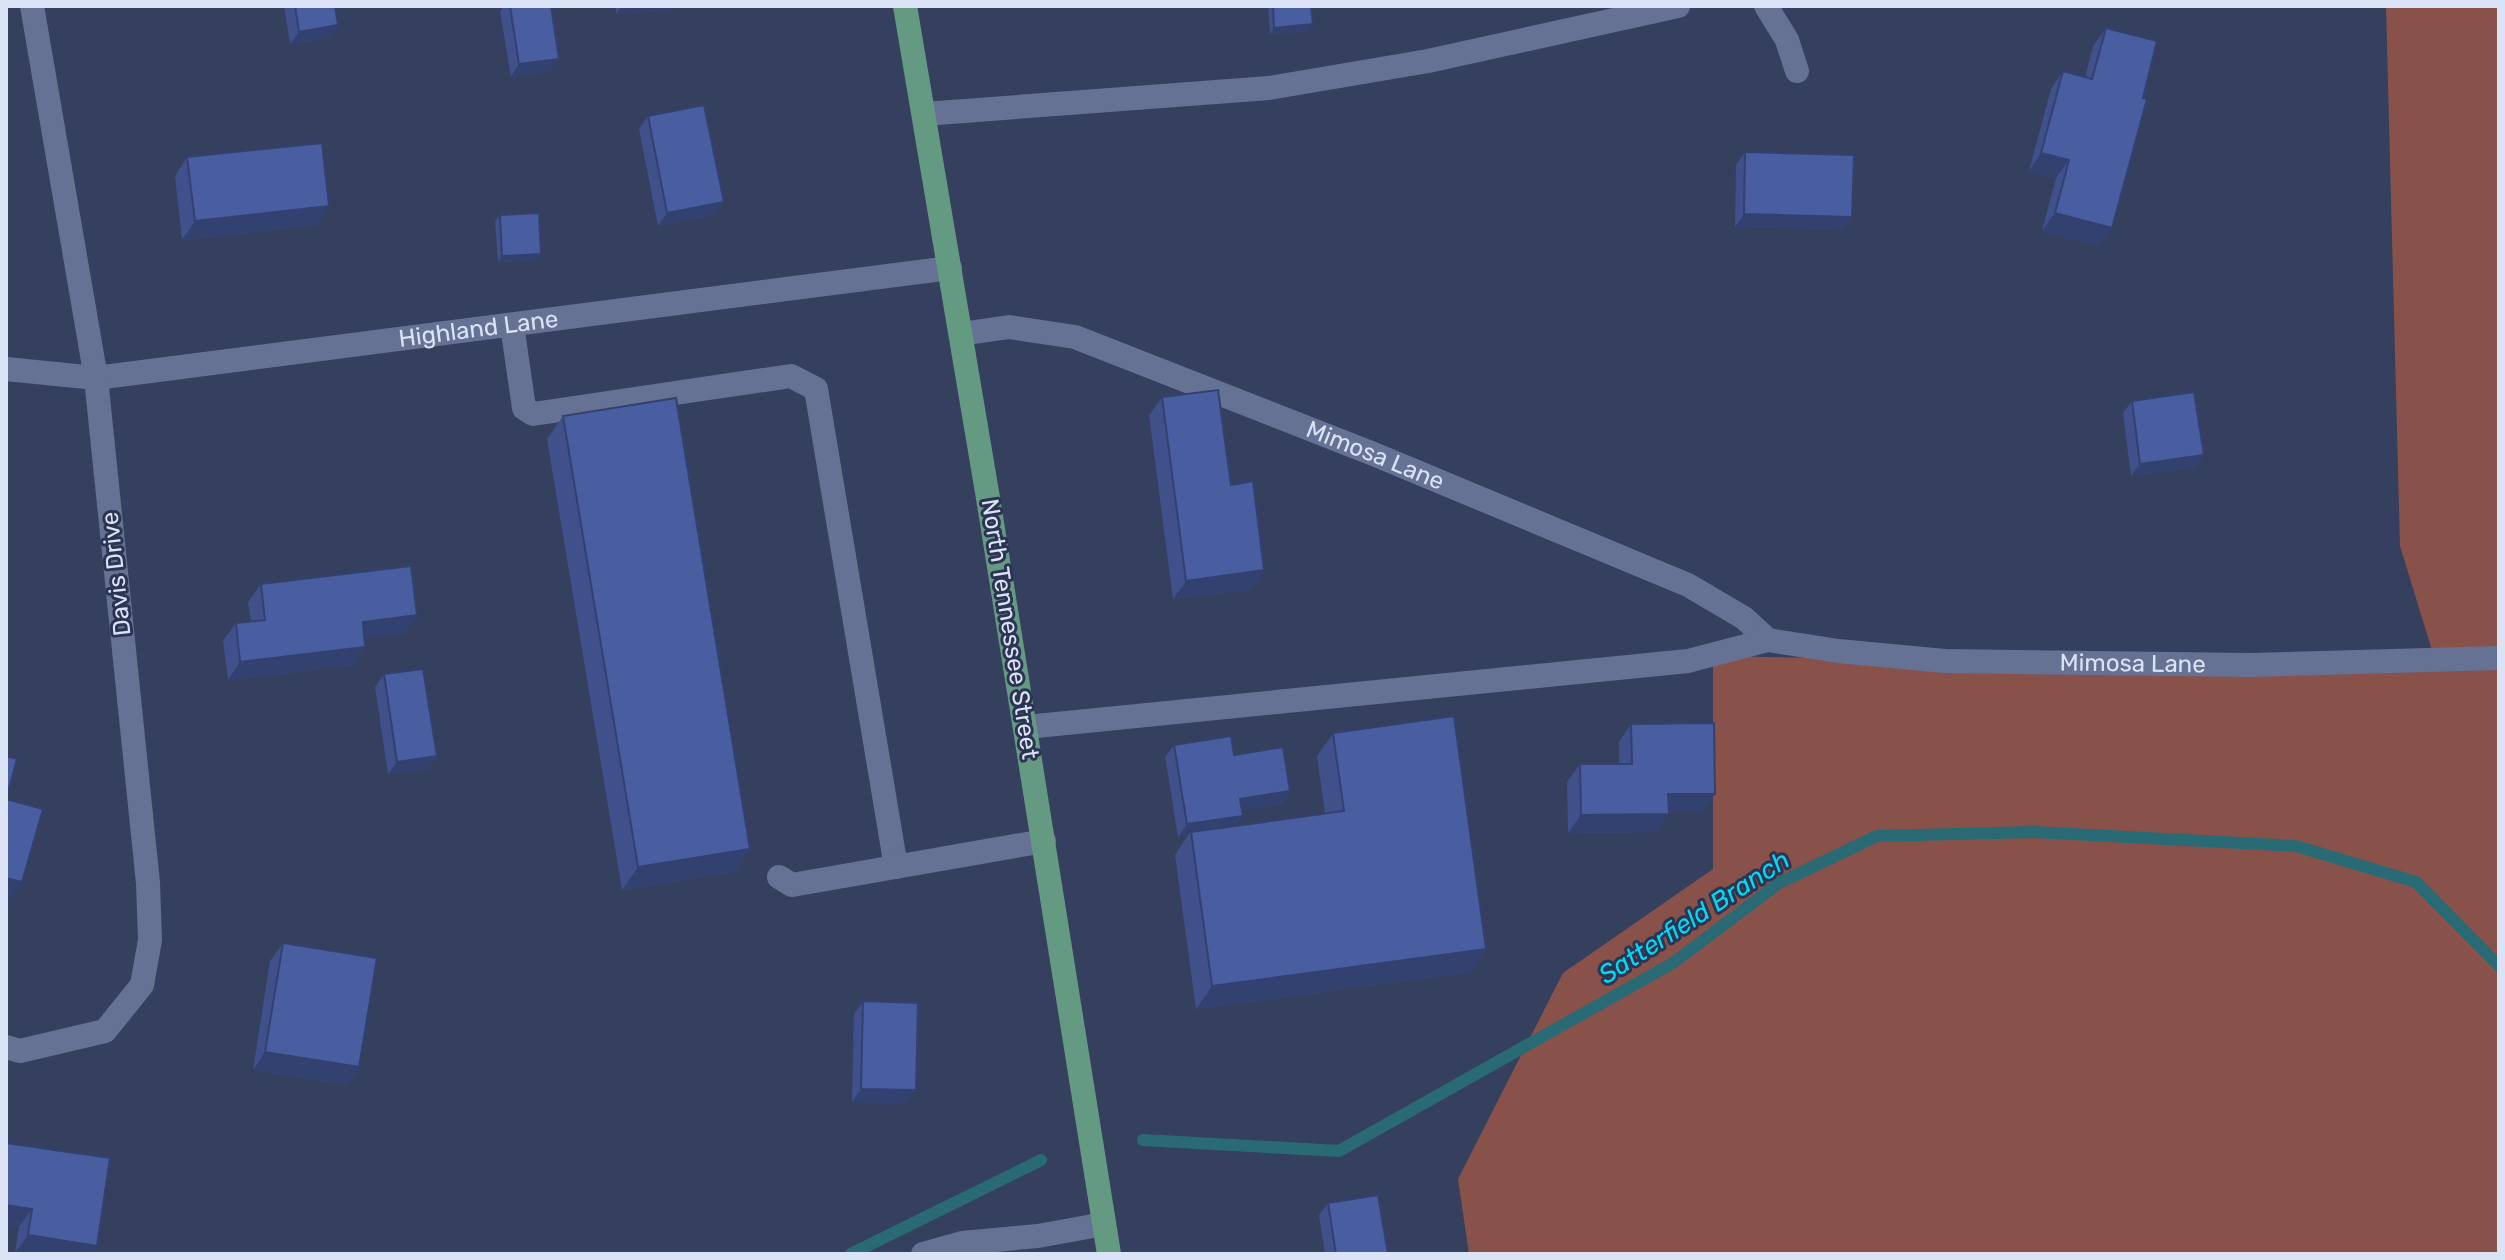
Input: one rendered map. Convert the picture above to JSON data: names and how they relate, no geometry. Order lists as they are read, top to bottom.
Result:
{
  "streets": {
    "main road": ["North Tennessee Street"],
    "street": ["Highland Lane", "Mimosa Lane", "Davis Drive"]
  },
  "crossings": [
    ["Highland Lane", "Davis Drive"],
    ["Highland Lane", "North Tennessee Street"],
    ["Mimosa Lane", "North Tennessee Street"]
  ],
  "water": ["Satterfield Branch"]
}
